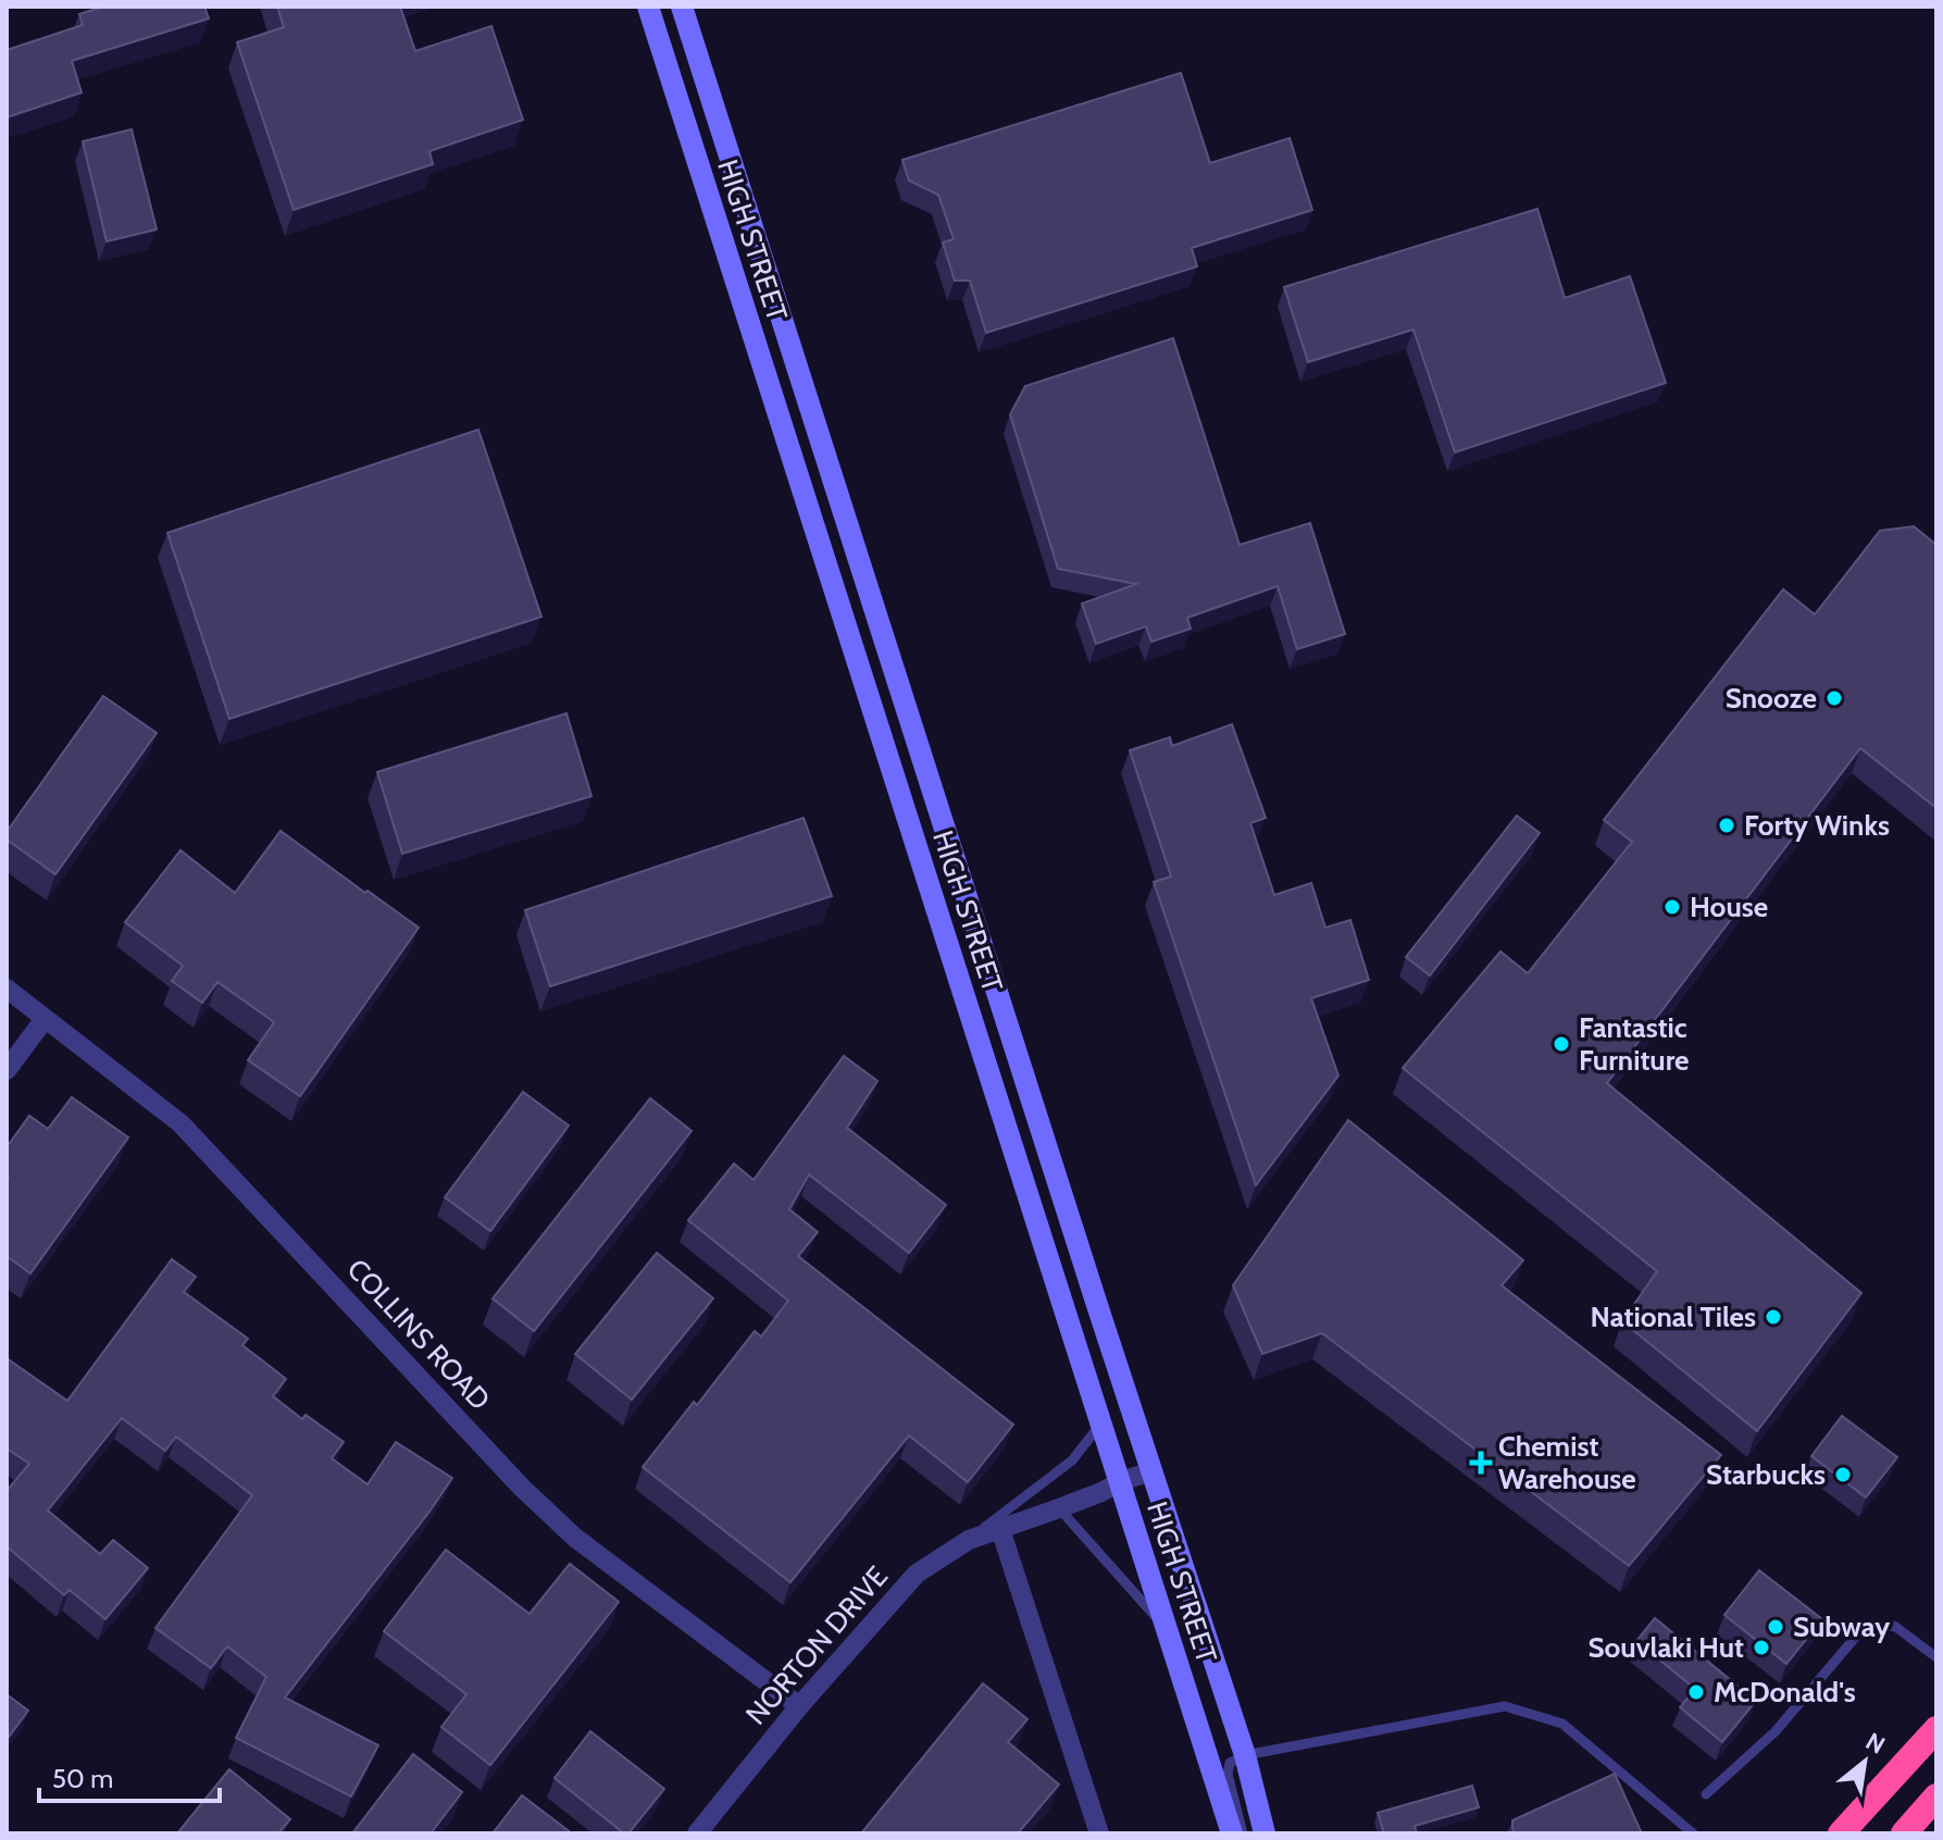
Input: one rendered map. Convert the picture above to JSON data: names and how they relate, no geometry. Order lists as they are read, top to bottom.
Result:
{
  "streets": {
    "main road": ["HIGH STREET"],
    "street": ["COLLINS ROAD", "NORTON DRIVE"]
  },
  "crossings": [
    ["HIGH STREET", "NORTON DRIVE"],
    ["COLLINS ROAD", "NORTON DRIVE"]
  ],
  "places": {
    "other": [
      "Snooze",
      "Forty Winks",
      "House",
      "Fantastic Furniture",
      "National Tiles",
      "Starbucks",
      "Subway",
      "Souvlaki Hut",
      "McDonald's"
    ],
    "health": ["Chemist Warehouse"]
  },
  "scale_bar": "50 m",
  "north": "top right"
}
